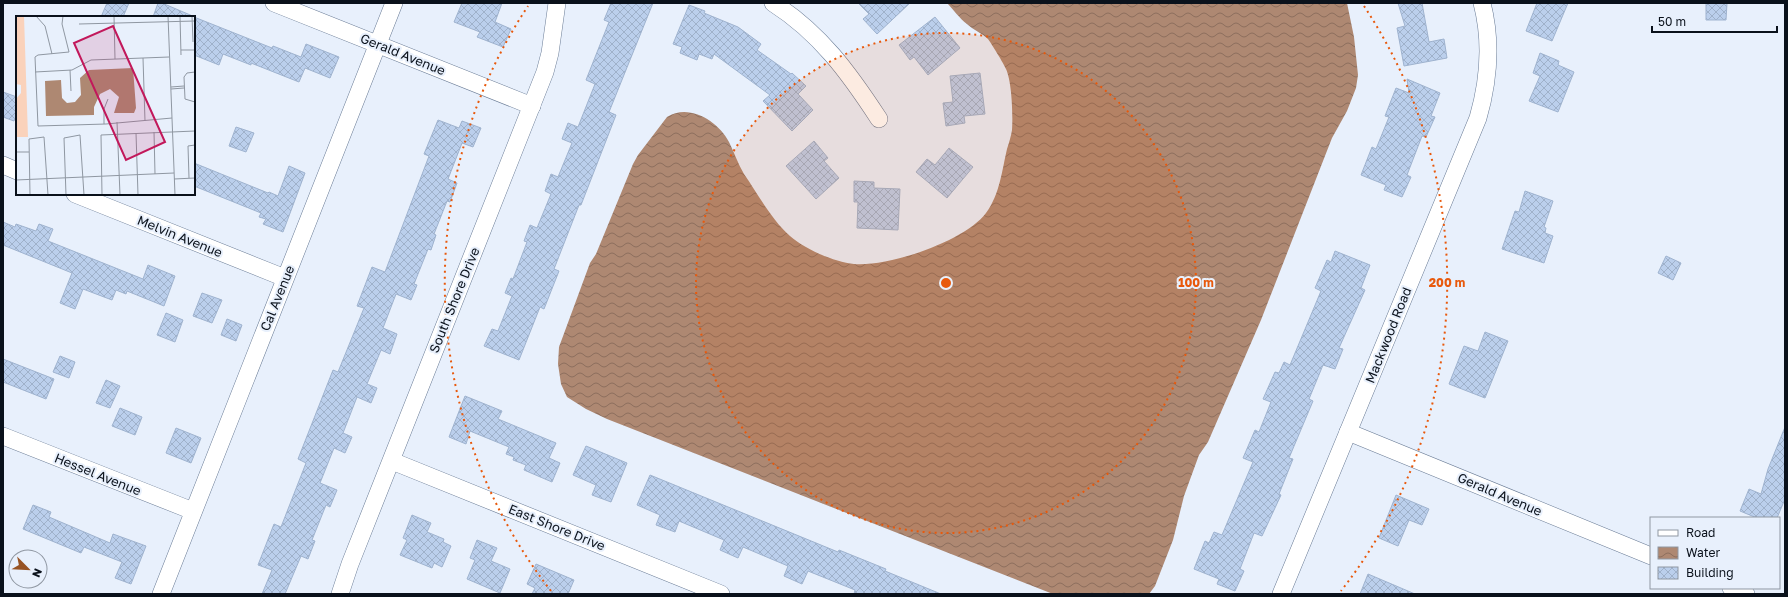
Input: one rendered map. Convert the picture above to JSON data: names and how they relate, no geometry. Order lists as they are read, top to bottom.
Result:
{
  "streets": {
    "street": [
      "Gerald Avenue",
      "Melvin Avenue",
      "Cal Avenue",
      "South Shore Drive",
      "Mackwood Road",
      "Hessel Avenue",
      "East Shore Drive"
    ]
  },
  "crossings": [
    ["Gerald Avenue", "Cal Avenue"],
    ["Gerald Avenue", "South Shore Drive"],
    ["Gerald Avenue", "Mackwood Road"],
    ["Melvin Avenue", "Cal Avenue"],
    ["Cal Avenue", "Hessel Avenue"],
    ["South Shore Drive", "East Shore Drive"]
  ],
  "legend": ["Road", "Water", "Building"],
  "scale_bar": "50 m",
  "north": "bottom right",
  "rings": ["100 m", "200 m"]
}
